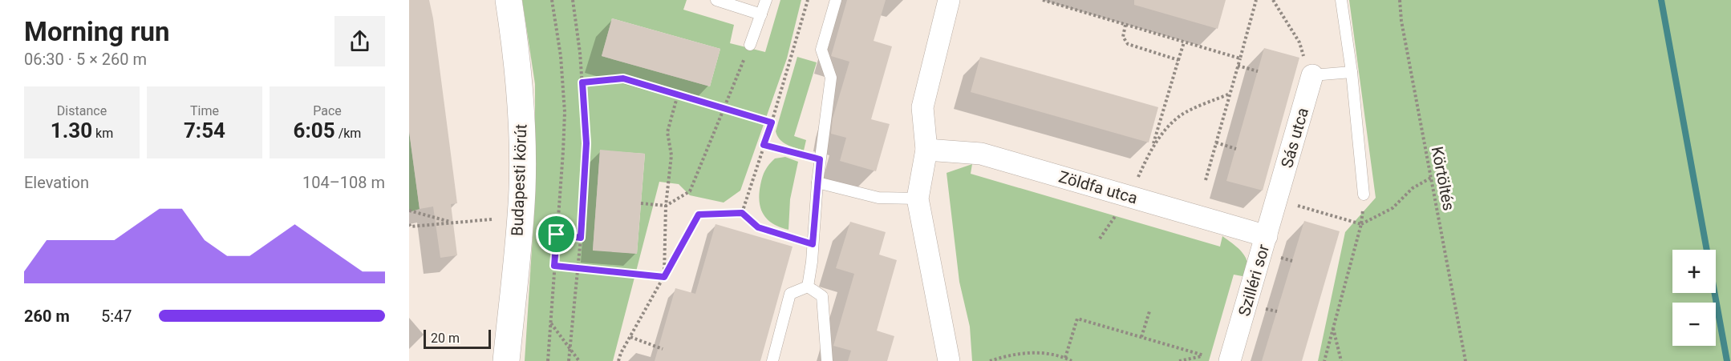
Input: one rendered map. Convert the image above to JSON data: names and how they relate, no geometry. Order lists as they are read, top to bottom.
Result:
{
  "streets": {
    "street": [
      "Sás utca",
      "Budapesti körút",
      "Zöldfa utca",
      "Szilléri sor"
    ],
    "path": ["Körtöltés"]
  },
  "crossings": [
    ["Sás utca", "Szilléri sor"],
    ["Zöldfa utca", "Szilléri sor"]
  ],
  "scale_bar": "20 m",
  "page": {
    "heading": ["Morning run", "06:30 · 5 × 260 m"],
    "stats": [
      ["Distance", "1.30 km"],
      ["Time", "7:54"],
      ["Pace", "6:05 /km"]
    ],
    "chart": ["Elevation", "104–108 m"],
    "map_buttons": ["+", "−"],
    "list": [
      {
        "name": "260 m",
        "note": "5:47"
      }
    ],
    "scale": "20 m"
  }
}
